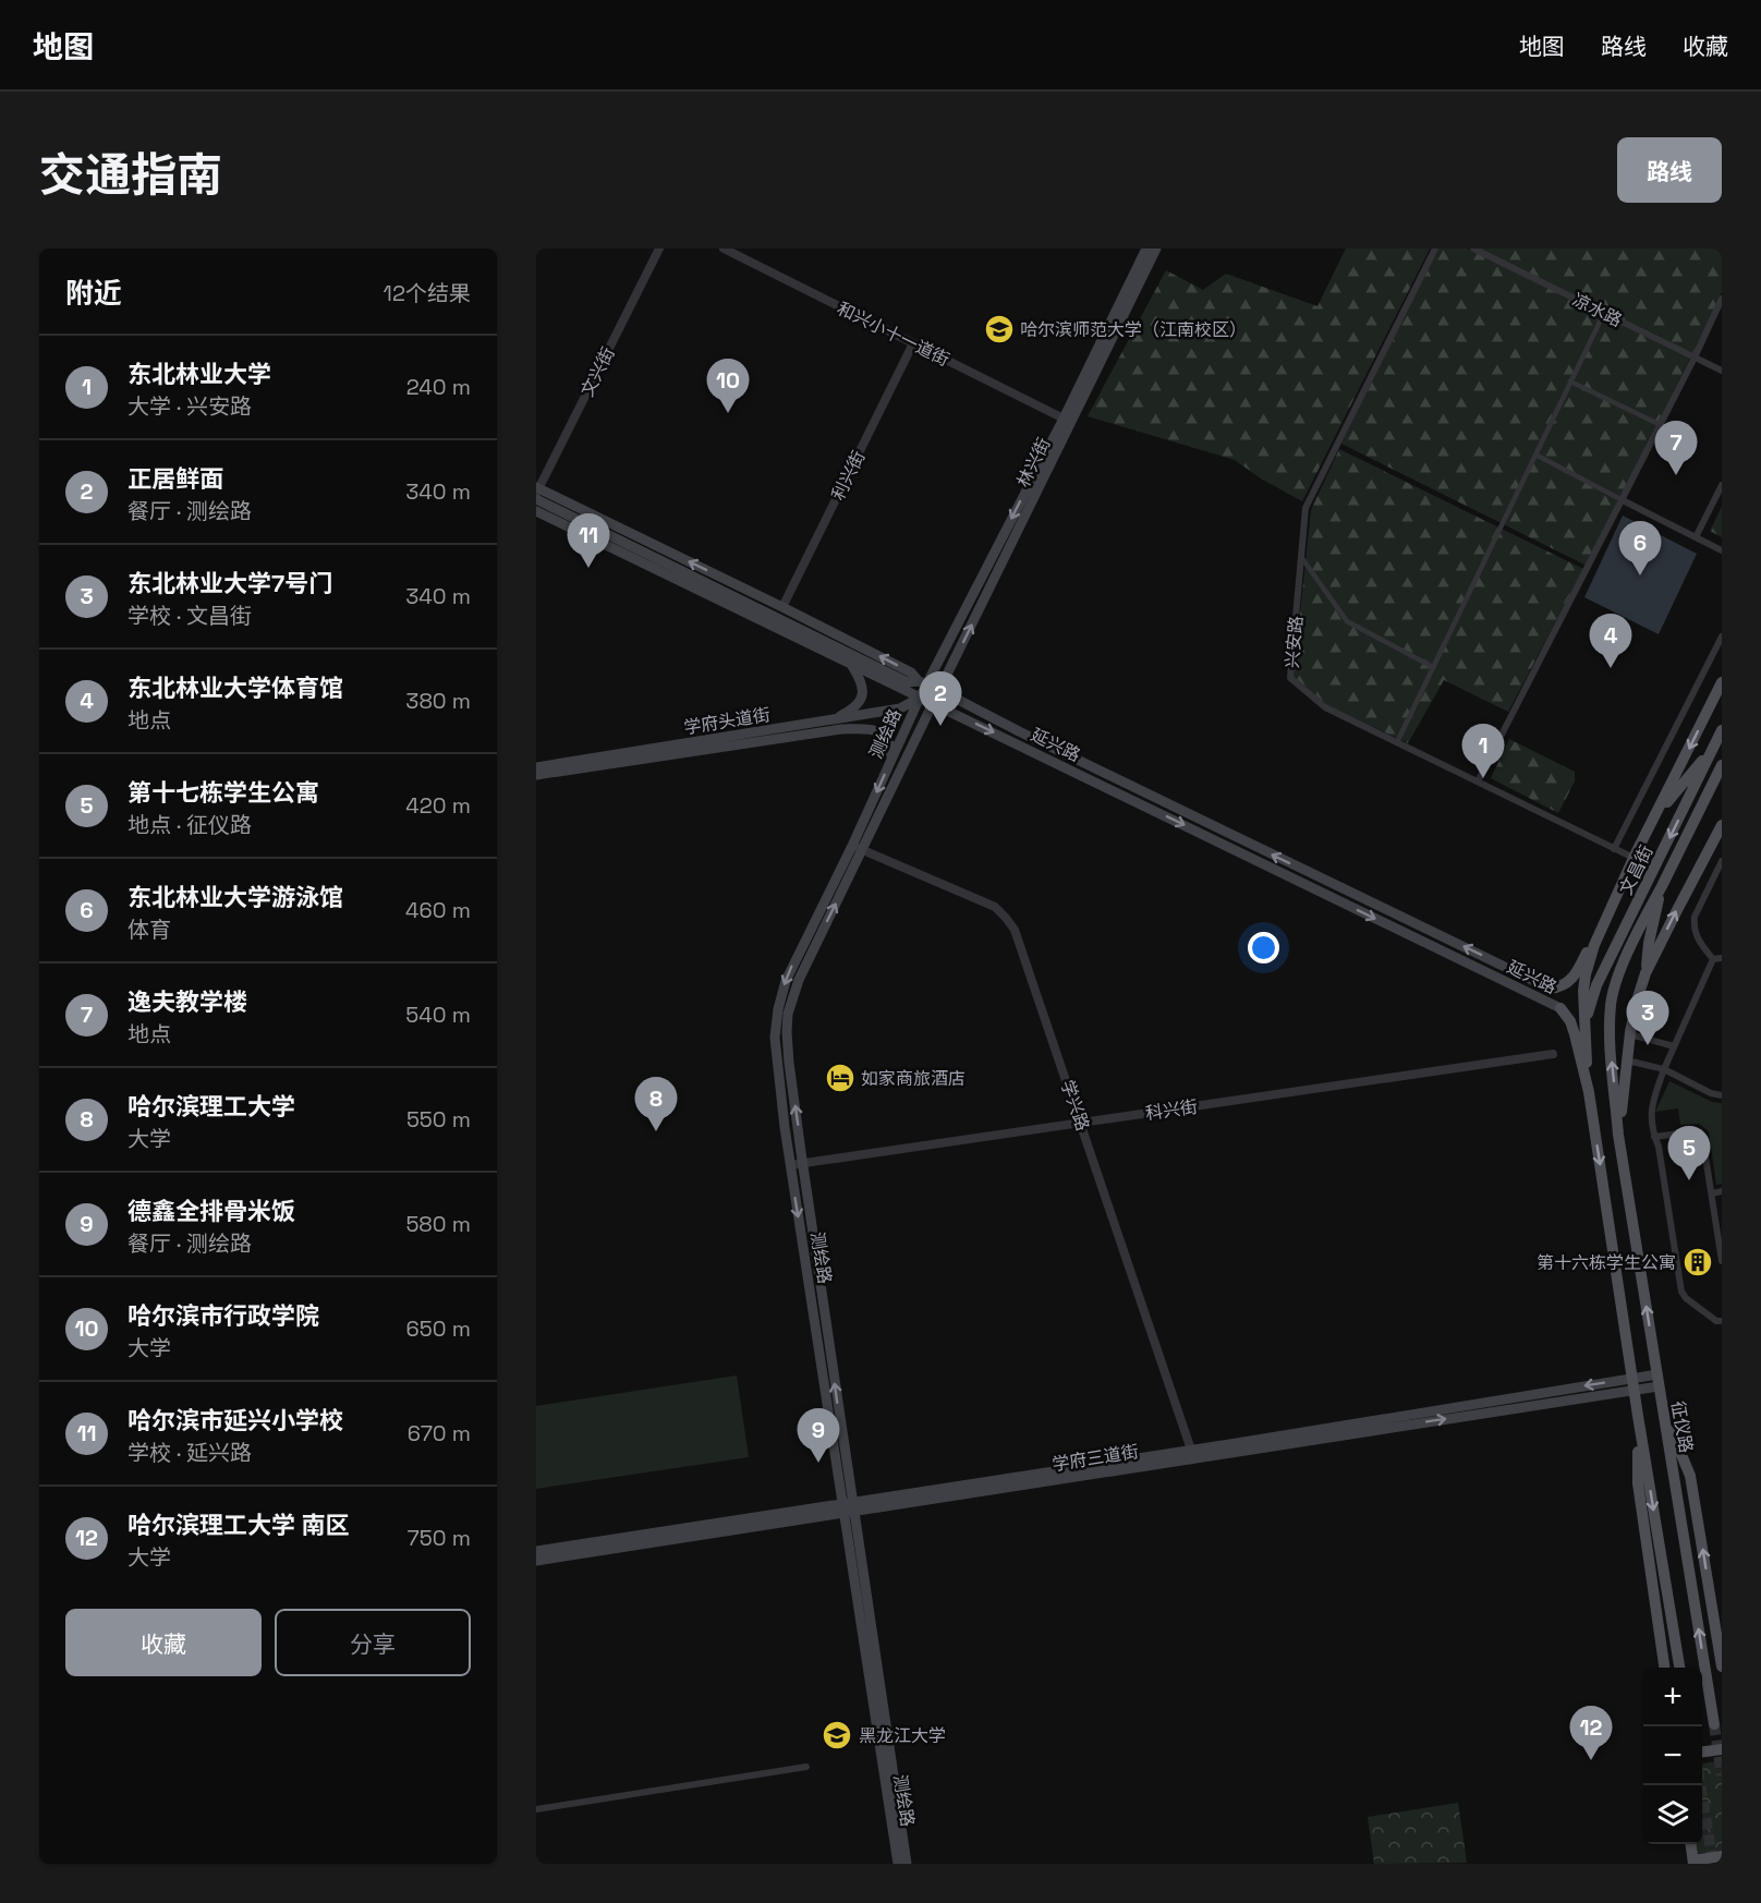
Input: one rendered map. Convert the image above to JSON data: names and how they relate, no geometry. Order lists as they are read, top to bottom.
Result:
{
  "streets": {
    "main road": [
      "林兴街",
      "学府头道街",
      "测绘路",
      "延兴路",
      "文昌街",
      "征仪路",
      "学府三道街"
    ],
    "street": [
      "凉水路",
      "和兴小十一道街",
      "文兴街",
      "利兴街",
      "兴安路",
      "学兴路",
      "科兴街"
    ]
  },
  "crossings": [
    ["和兴小十一道街", "林兴街"],
    ["和兴小十一道街", "利兴街"],
    ["文兴街", "延兴路"],
    ["林兴街", "测绘路"],
    ["林兴街", "延兴路"],
    ["利兴街", "延兴路"],
    ["学府头道街", "测绘路"],
    ["学府头道街", "延兴路"],
    ["测绘路", "延兴路"],
    ["测绘路", "学兴路"],
    ["测绘路", "科兴街"],
    ["测绘路", "学府三道街"],
    ["文昌街", "征仪路"],
    ["学兴路", "科兴街"],
    ["学兴路", "学府三道街"],
    ["征仪路", "学府三道街"]
  ],
  "places": {
    "school or university": ["哈尔滨师范大学（江南校区）", "黑龙江大学"],
    "hotel": ["如家商旅酒店"],
    "building": ["第十六栋学生公寓"]
  },
  "page": {
    "header": "地图",
    "nav": ["地图", "路线", "收藏"],
    "title": "交通指南",
    "buttons": [
      "路线",
      ["收藏", "分享"]
    ],
    "heading": ["附近", "12个结果"],
    "list": [
      {
        "mark": "1",
        "name": "东北林业大学",
        "note": "大学 · 兴安路",
        "value": "240 m"
      },
      {
        "mark": "2",
        "name": "正居鲜面",
        "note": "餐厅 · 测绘路",
        "value": "340 m"
      },
      {
        "mark": "3",
        "name": "东北林业大学7号门",
        "note": "学校 · 文昌街",
        "value": "340 m"
      },
      {
        "mark": "4",
        "name": "东北林业大学体育馆",
        "note": "地点",
        "value": "380 m"
      },
      {
        "mark": "5",
        "name": "第十七栋学生公寓",
        "note": "地点 · 征仪路",
        "value": "420 m"
      },
      {
        "mark": "6",
        "name": "东北林业大学游泳馆",
        "note": "体育",
        "value": "460 m"
      },
      {
        "mark": "7",
        "name": "逸夫教学楼",
        "note": "地点",
        "value": "540 m"
      },
      {
        "mark": "8",
        "name": "哈尔滨理工大学",
        "note": "大学",
        "value": "550 m"
      },
      {
        "mark": "9",
        "name": "德鑫全排骨米饭",
        "note": "餐厅 · 测绘路",
        "value": "580 m"
      },
      {
        "mark": "10",
        "name": "哈尔滨市行政学院",
        "note": "大学",
        "value": "650 m"
      },
      {
        "mark": "11",
        "name": "哈尔滨市延兴小学校",
        "note": "学校 · 延兴路",
        "value": "670 m"
      },
      {
        "mark": "12",
        "name": "哈尔滨理工大学 南区",
        "note": "大学",
        "value": "750 m"
      }
    ],
    "pins": [
      "10",
      "7",
      "11",
      "6",
      "4",
      "2",
      "1",
      "3",
      "8",
      "5",
      "9",
      "12"
    ],
    "map_buttons": ["+", "−"]
  }
}
